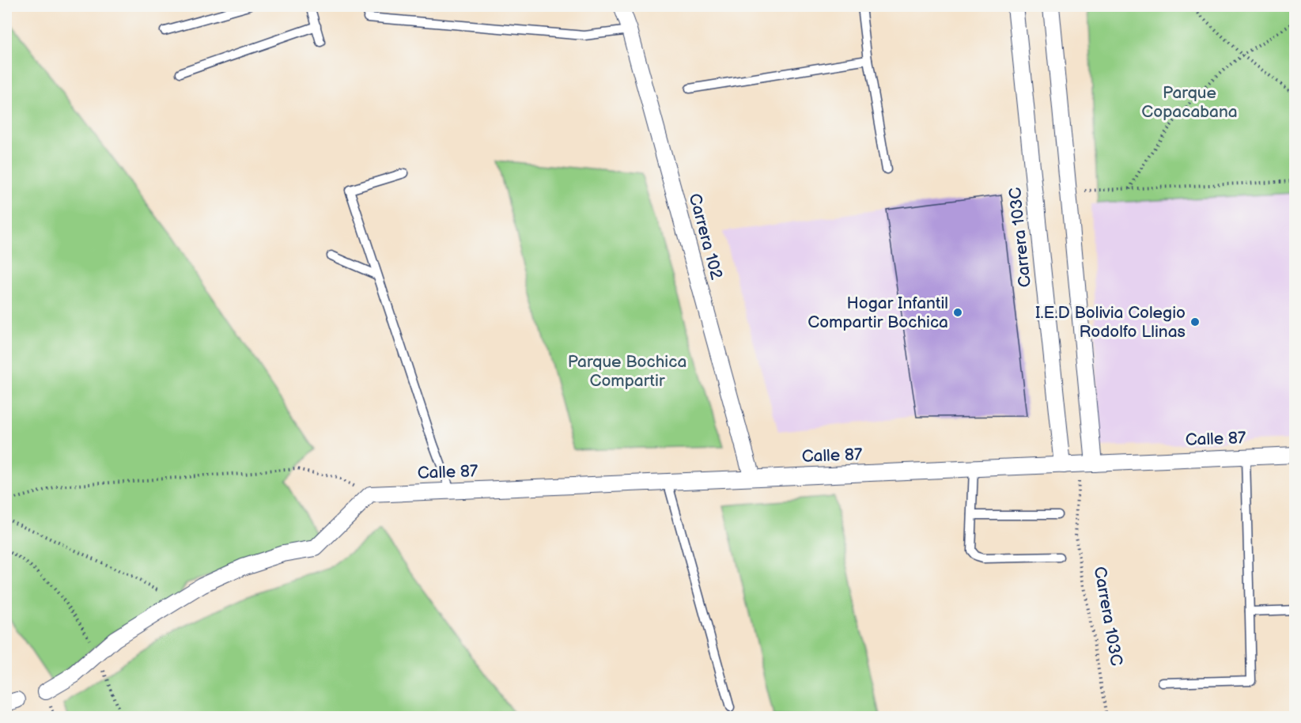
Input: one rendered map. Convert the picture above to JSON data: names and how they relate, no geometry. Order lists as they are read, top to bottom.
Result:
{
  "streets": {
    "street": ["Carrera 102", "Carrera 103C", "Calle 87"]
  },
  "crossings": [
    ["Carrera 102", "Calle 87"],
    ["Carrera 103C", "Calle 87"]
  ],
  "parks": ["Parque Copacabana", "Parque Bochica Compartir"],
  "places": ["Hogar Infantil Compartir Bochica", "I.E.D Bolivia Colegio Rodolfo Llinas"]
}
